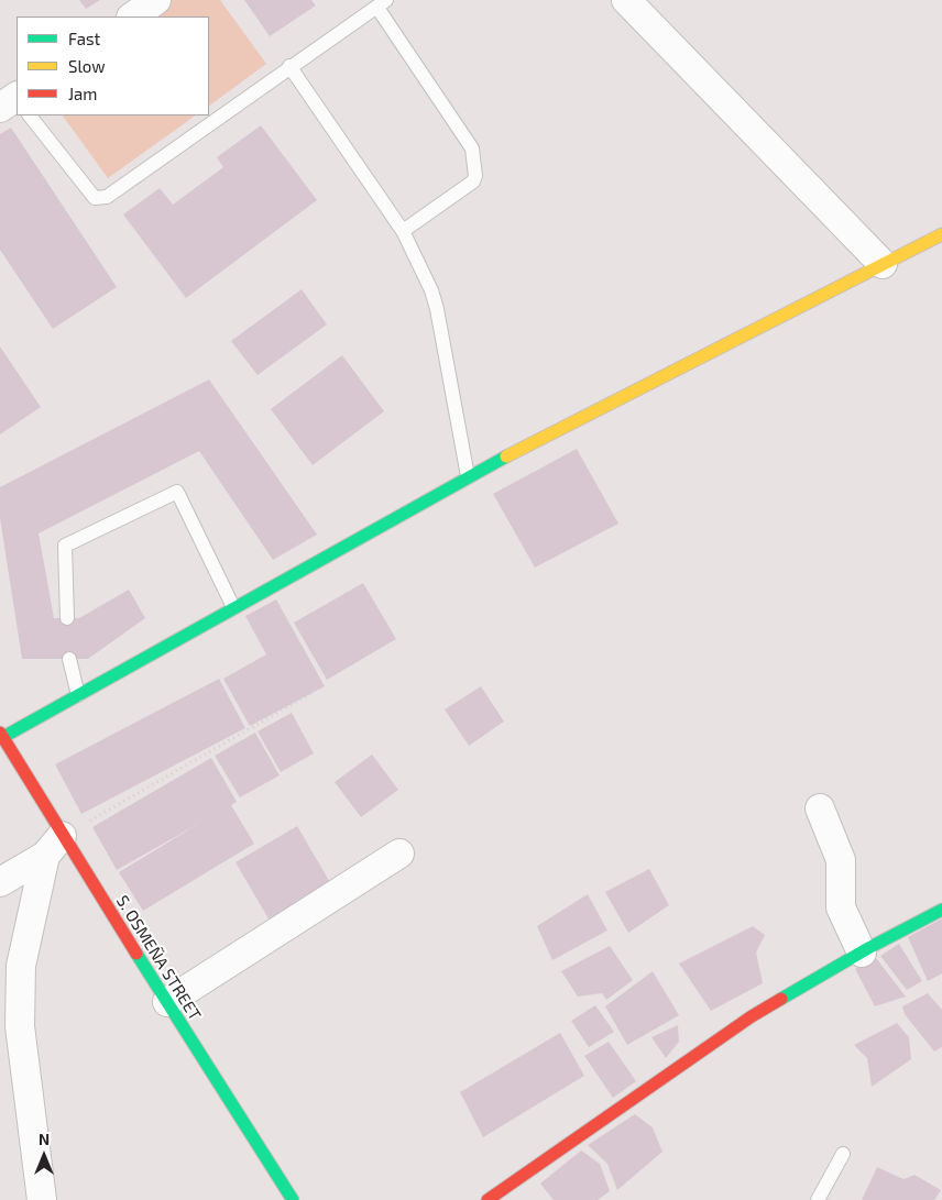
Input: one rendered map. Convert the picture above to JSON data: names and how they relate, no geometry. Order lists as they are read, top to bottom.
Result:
{
  "streets": {
    "street": ["S. OSMEÑA STREET"]
  },
  "legend": ["Fast", "Slow", "Jam"],
  "north": "top"
}
